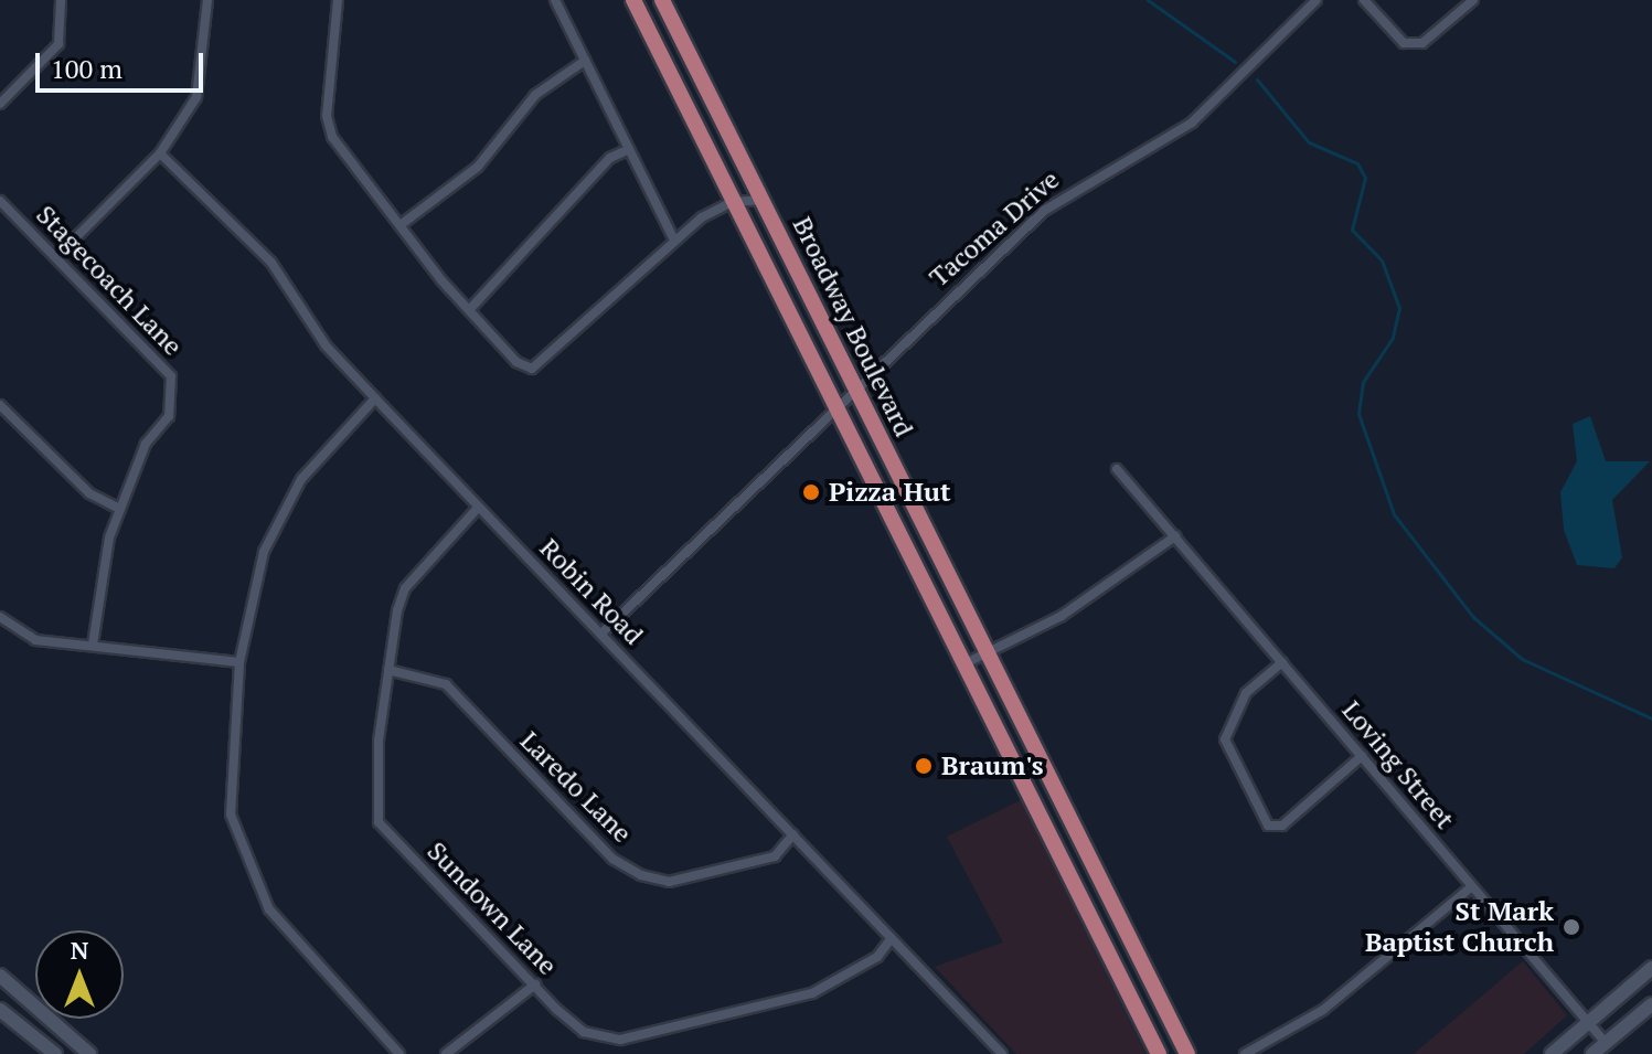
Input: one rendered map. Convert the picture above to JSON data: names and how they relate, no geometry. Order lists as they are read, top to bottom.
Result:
{
  "streets": {
    "main road": ["Broadway Boulevard"],
    "street": [
      "Tacoma Drive",
      "Stagecoach Lane",
      "Robin Road",
      "Loving Street",
      "Laredo Lane",
      "Sundown Lane"
    ]
  },
  "crossings": [
    ["Tacoma Drive", "Broadway Boulevard"],
    ["Tacoma Drive", "Robin Road"],
    ["Robin Road", "Laredo Lane"],
    ["Robin Road", "Sundown Lane"],
    ["Laredo Lane", "Sundown Lane"]
  ],
  "places": ["Pizza Hut", "Braum's", "St Mark Baptist Church"],
  "scale_bar": "100 m",
  "north": "top"
}
